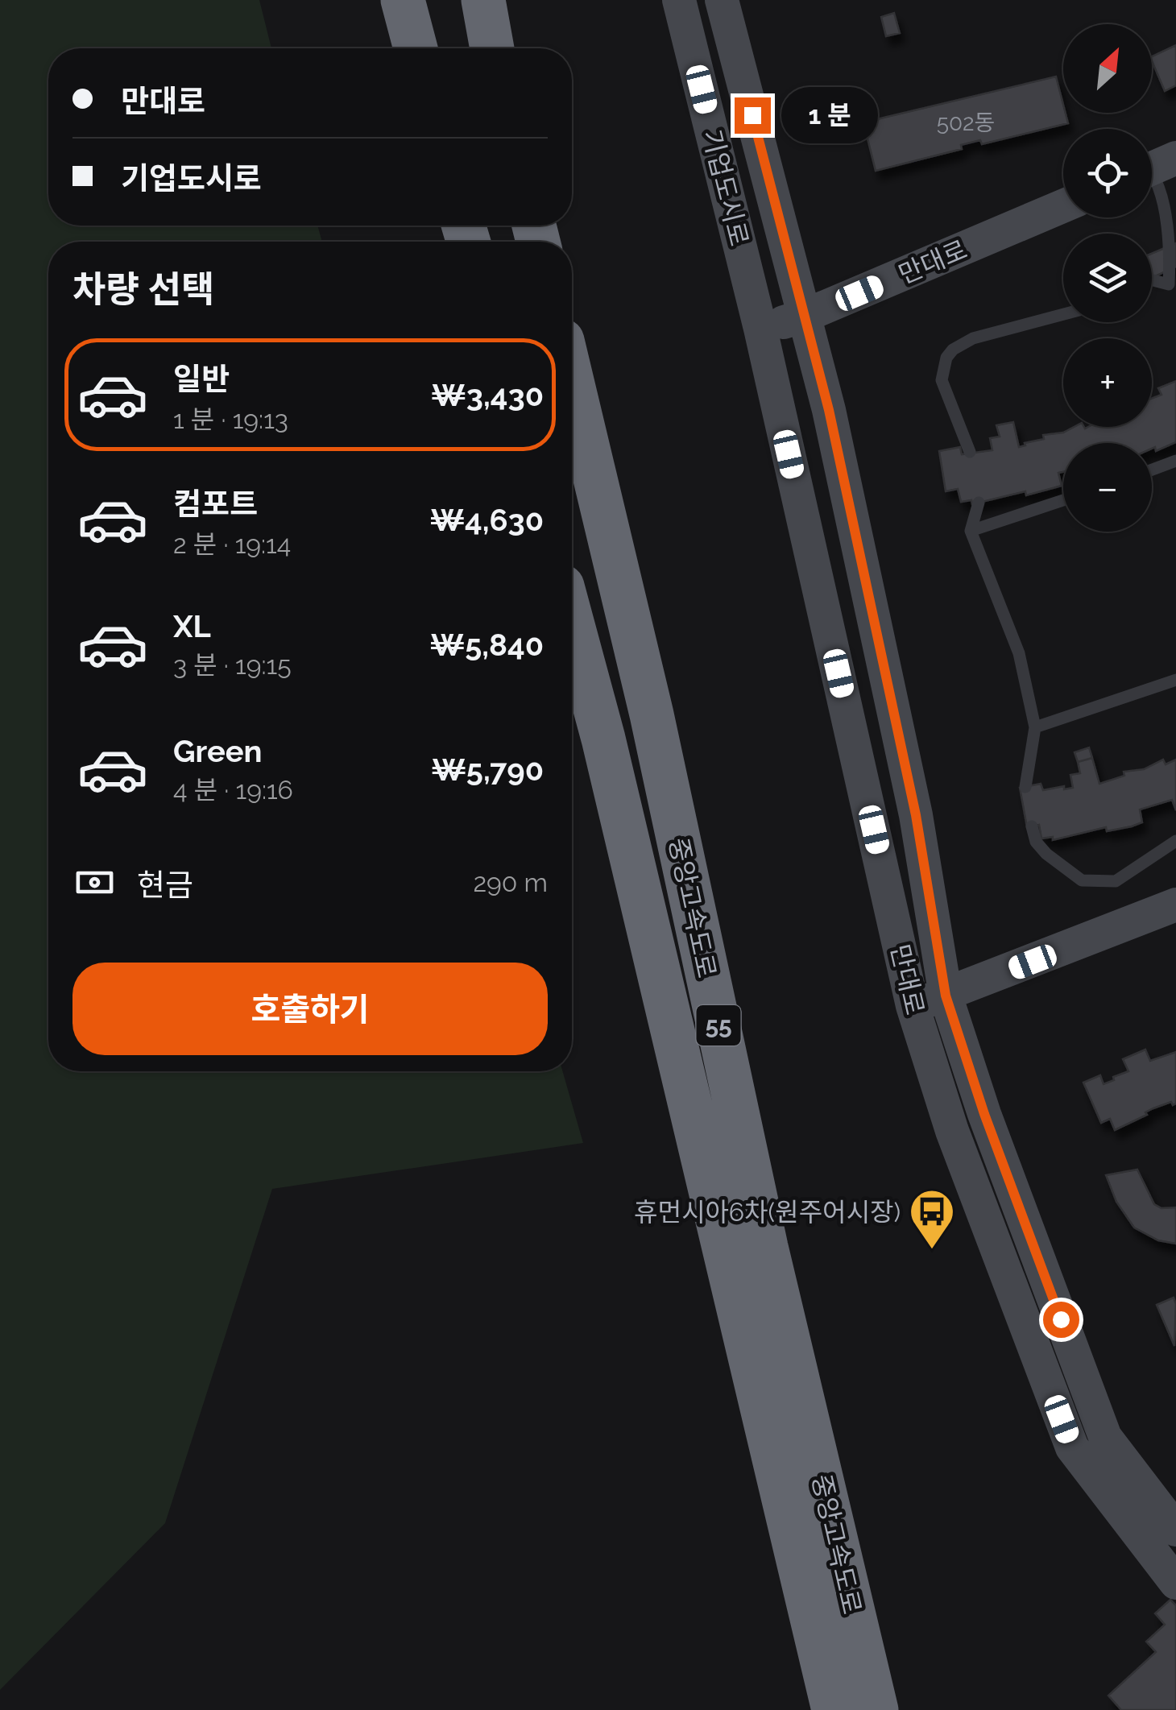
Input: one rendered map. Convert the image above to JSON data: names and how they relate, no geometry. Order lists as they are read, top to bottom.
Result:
{
  "streets": {
    "highway": ["중앙고속도로", "55"],
    "street": ["기업도시로", "만대로"]
  },
  "crossings": [
    ["기업도시로", "만대로"]
  ],
  "places": {
    "bus stop": ["휴먼시아6차(원주어시장)"]
  },
  "house_numbers": ["502동"],
  "north": "top right",
  "page": {
    "map_buttons": ["+", "−"],
    "banner": ["만대로", "기업도시로"],
    "bubble": "1 분",
    "heading": "차량 선택",
    "list": [
      {
        "name": "일반",
        "note": "1 분 · 19:13",
        "value": "₩3,430"
      },
      {
        "name": "컴포트",
        "note": "2 분 · 19:14",
        "value": "₩4,630"
      },
      {
        "name": "XL",
        "note": "3 분 · 19:15",
        "value": "₩5,840"
      },
      {
        "name": "Green",
        "note": "4 분 · 19:16",
        "value": "₩5,790"
      }
    ],
    "pay": ["현금", "290 m"],
    "buttons": "호출하기"
  }
}
